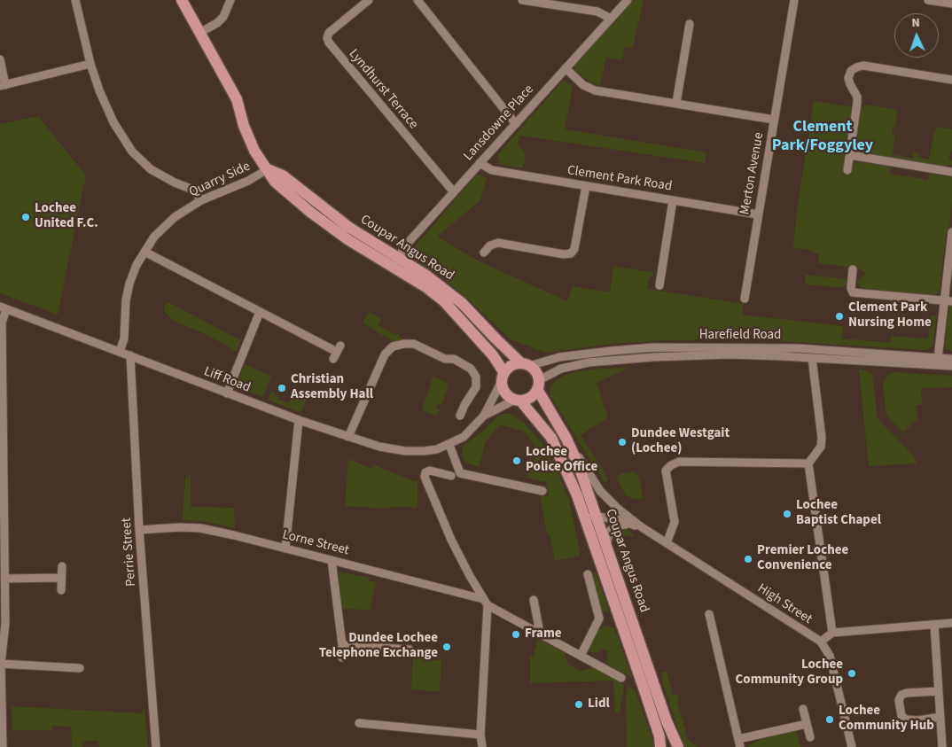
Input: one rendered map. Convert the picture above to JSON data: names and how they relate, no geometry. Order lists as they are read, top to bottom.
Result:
{
  "streets": {
    "main road": ["Coupar Angus Road"],
    "street": [
      "Lyndhurst Terrace",
      "Lansdowne Place",
      "Merton Avenue",
      "Clement Park Road",
      "Quarry Side",
      "Harefield Road",
      "Liff Road",
      "Lorne Street",
      "Perrie Street",
      "High Street"
    ]
  },
  "crossings": [
    ["Lyndhurst Terrace", "Lansdowne Place"],
    ["Lansdowne Place", "Clement Park Road"],
    ["Lansdowne Place", "Coupar Angus Road"],
    ["Merton Avenue", "Clement Park Road"],
    ["Quarry Side", "Coupar Angus Road"],
    ["Quarry Side", "Liff Road"],
    ["Coupar Angus Road", "Harefield Road"],
    ["Coupar Angus Road", "Liff Road"],
    ["Coupar Angus Road", "High Street"],
    ["Harefield Road", "Liff Road"],
    ["Liff Road", "Perrie Street"],
    ["Lorne Street", "Perrie Street"]
  ],
  "districts": ["Clement Park/Foggyley"],
  "places": [
    "Lochee United F.C.",
    "Clement Park Nursing Home",
    "Christian Assembly Hall",
    "Dundee Westgait (Lochee)",
    "Lochee Police Office",
    "Lochee Baptist Chapel",
    "Premier Lochee Convenience",
    "Frame",
    "Dundee Lochee Telephone Exchange",
    "Lochee Community Group",
    "Lidl",
    "Lochee Community Hub"
  ],
  "north": "top"
}
